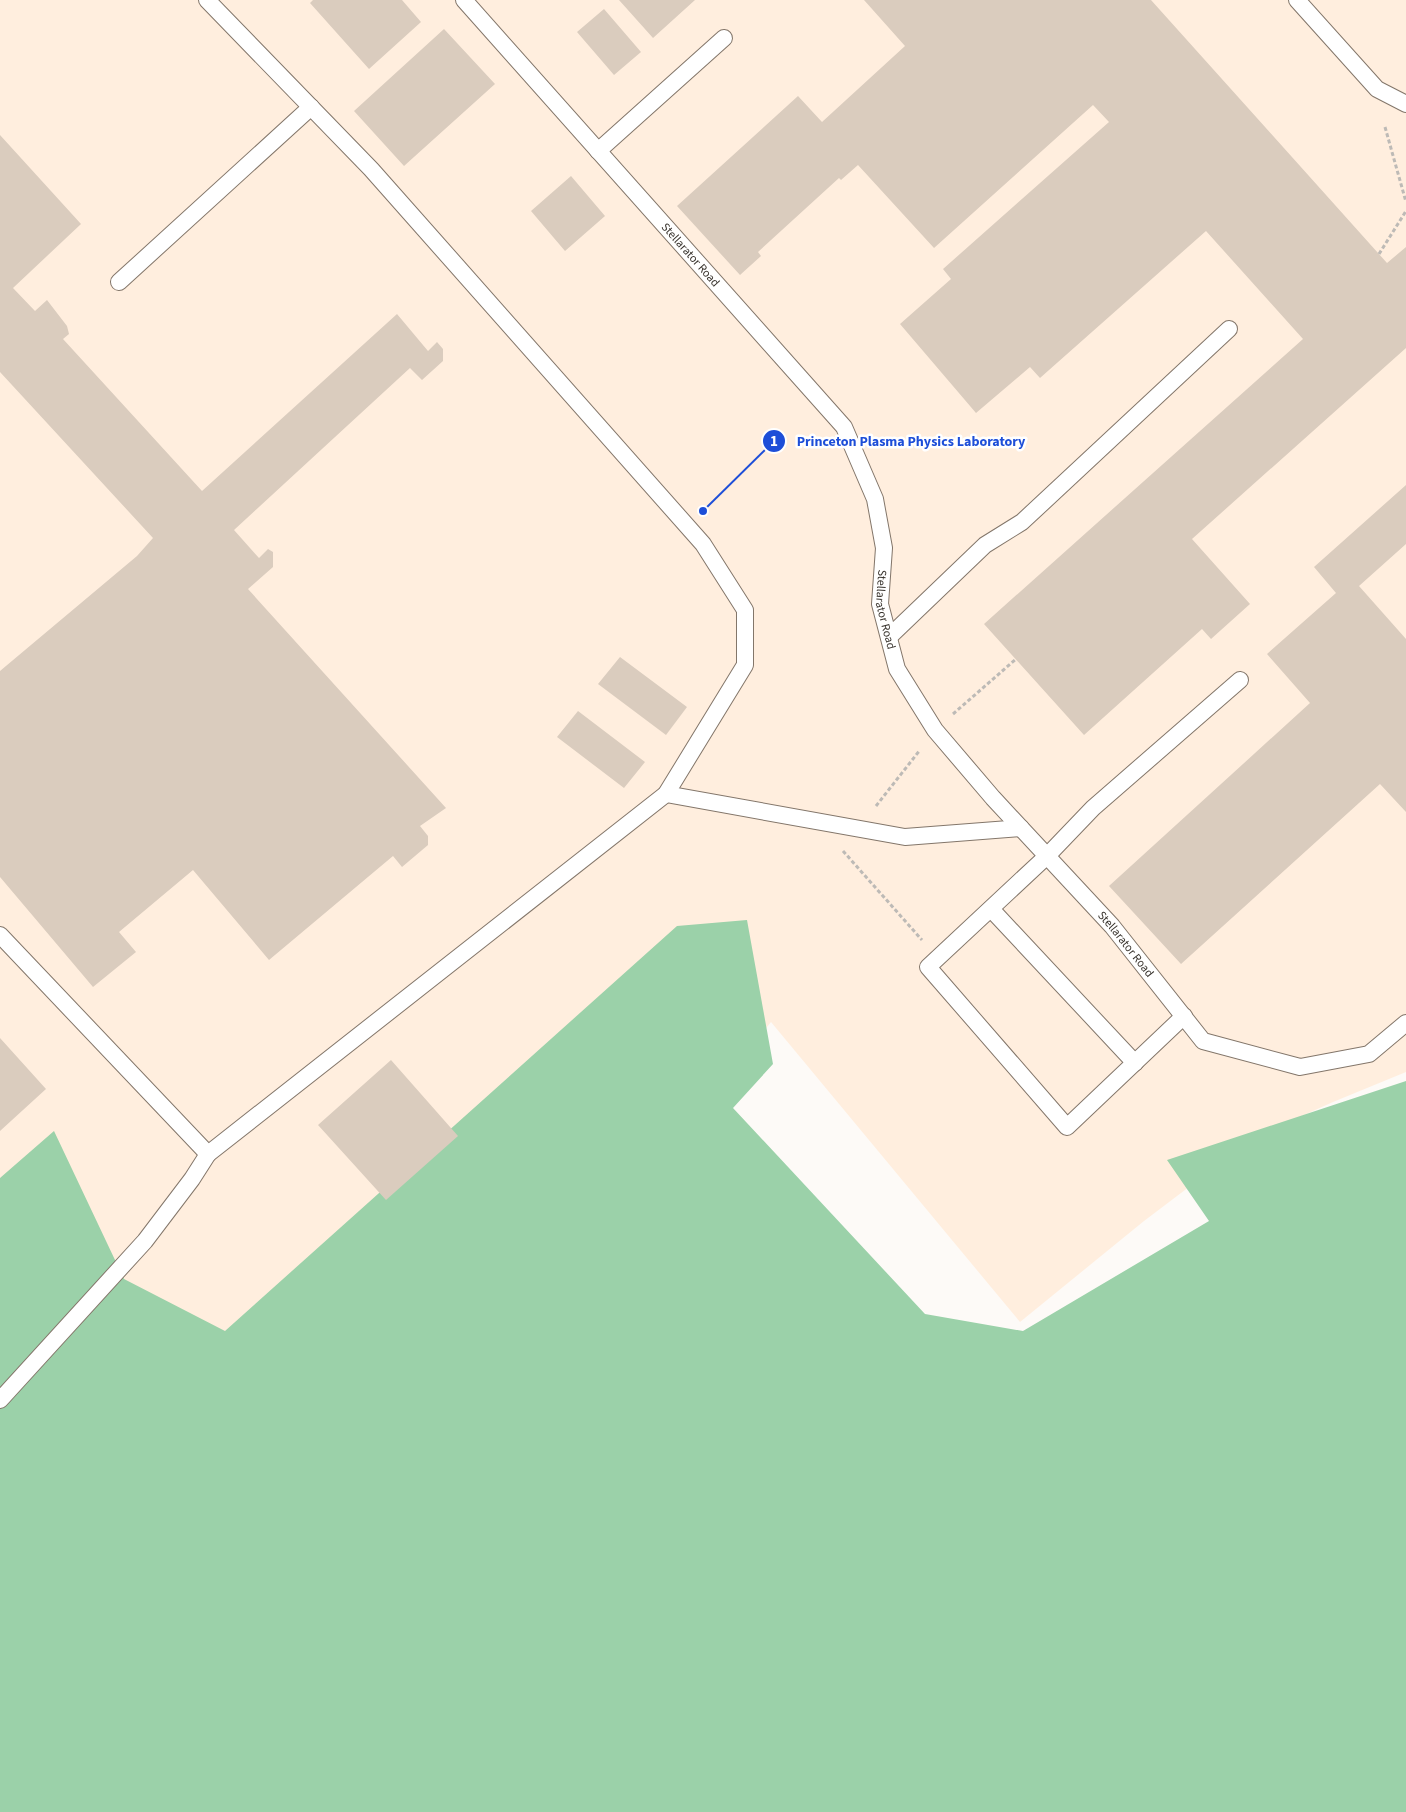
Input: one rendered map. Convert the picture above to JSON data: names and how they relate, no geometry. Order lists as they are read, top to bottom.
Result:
{
  "streets": {
    "lane": ["Stellarator Road"]
  },
  "places": ["Princeton Plasma Physics Laboratory"]
}
